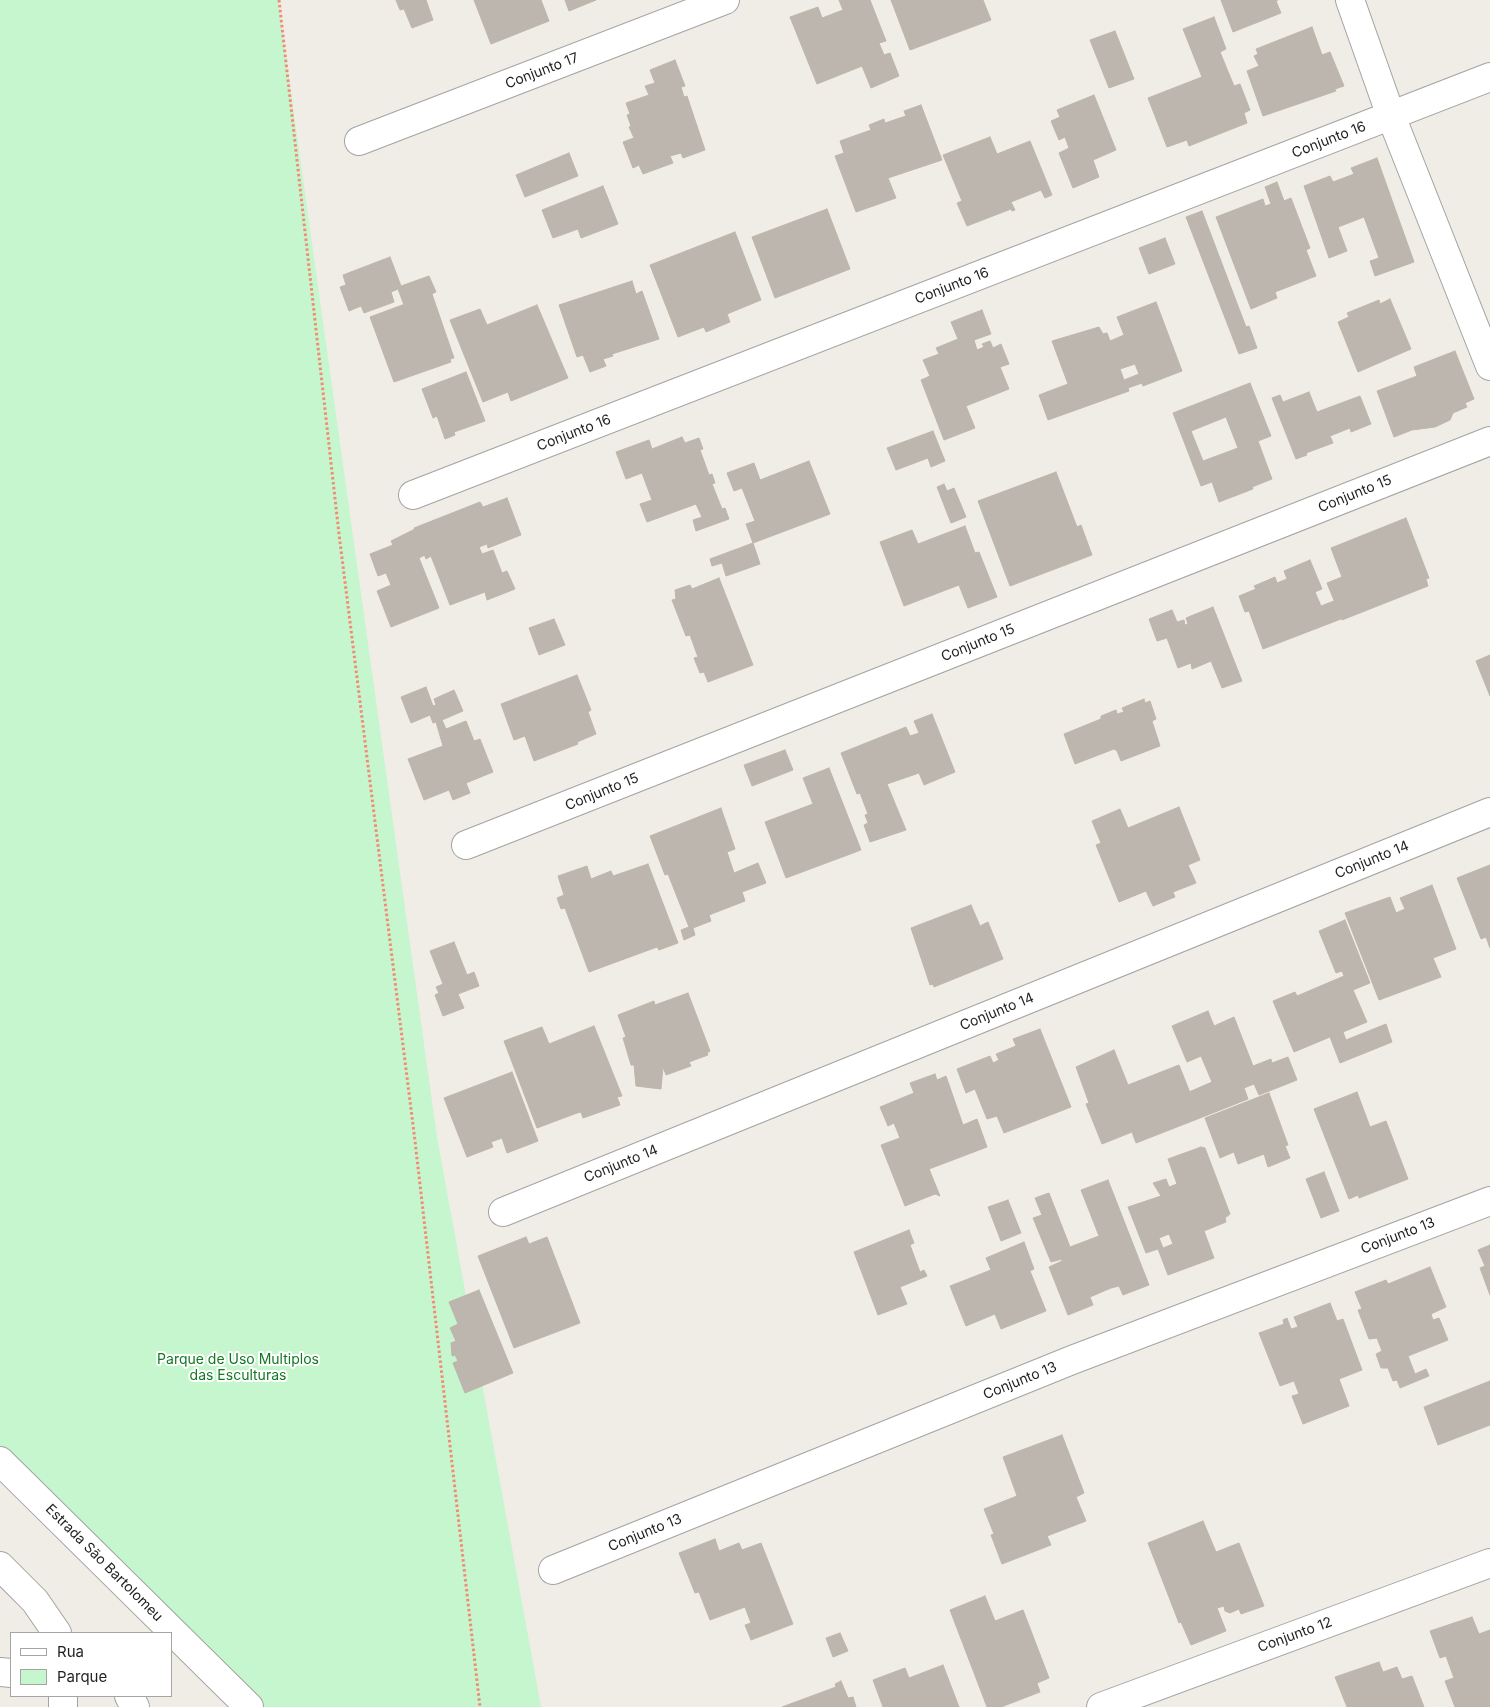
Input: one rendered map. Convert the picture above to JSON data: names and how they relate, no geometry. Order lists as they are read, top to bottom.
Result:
{
  "streets": {
    "street": [
      "Conjunto 17",
      "Conjunto 16",
      "Conjunto 15",
      "Conjunto 14",
      "Conjunto 13",
      "Estrada São Bartolomeu",
      "Conjunto 12"
    ]
  },
  "parks": ["Parque de Uso Multiplos das Esculturas"],
  "legend": ["Rua", "Parque"]
}
